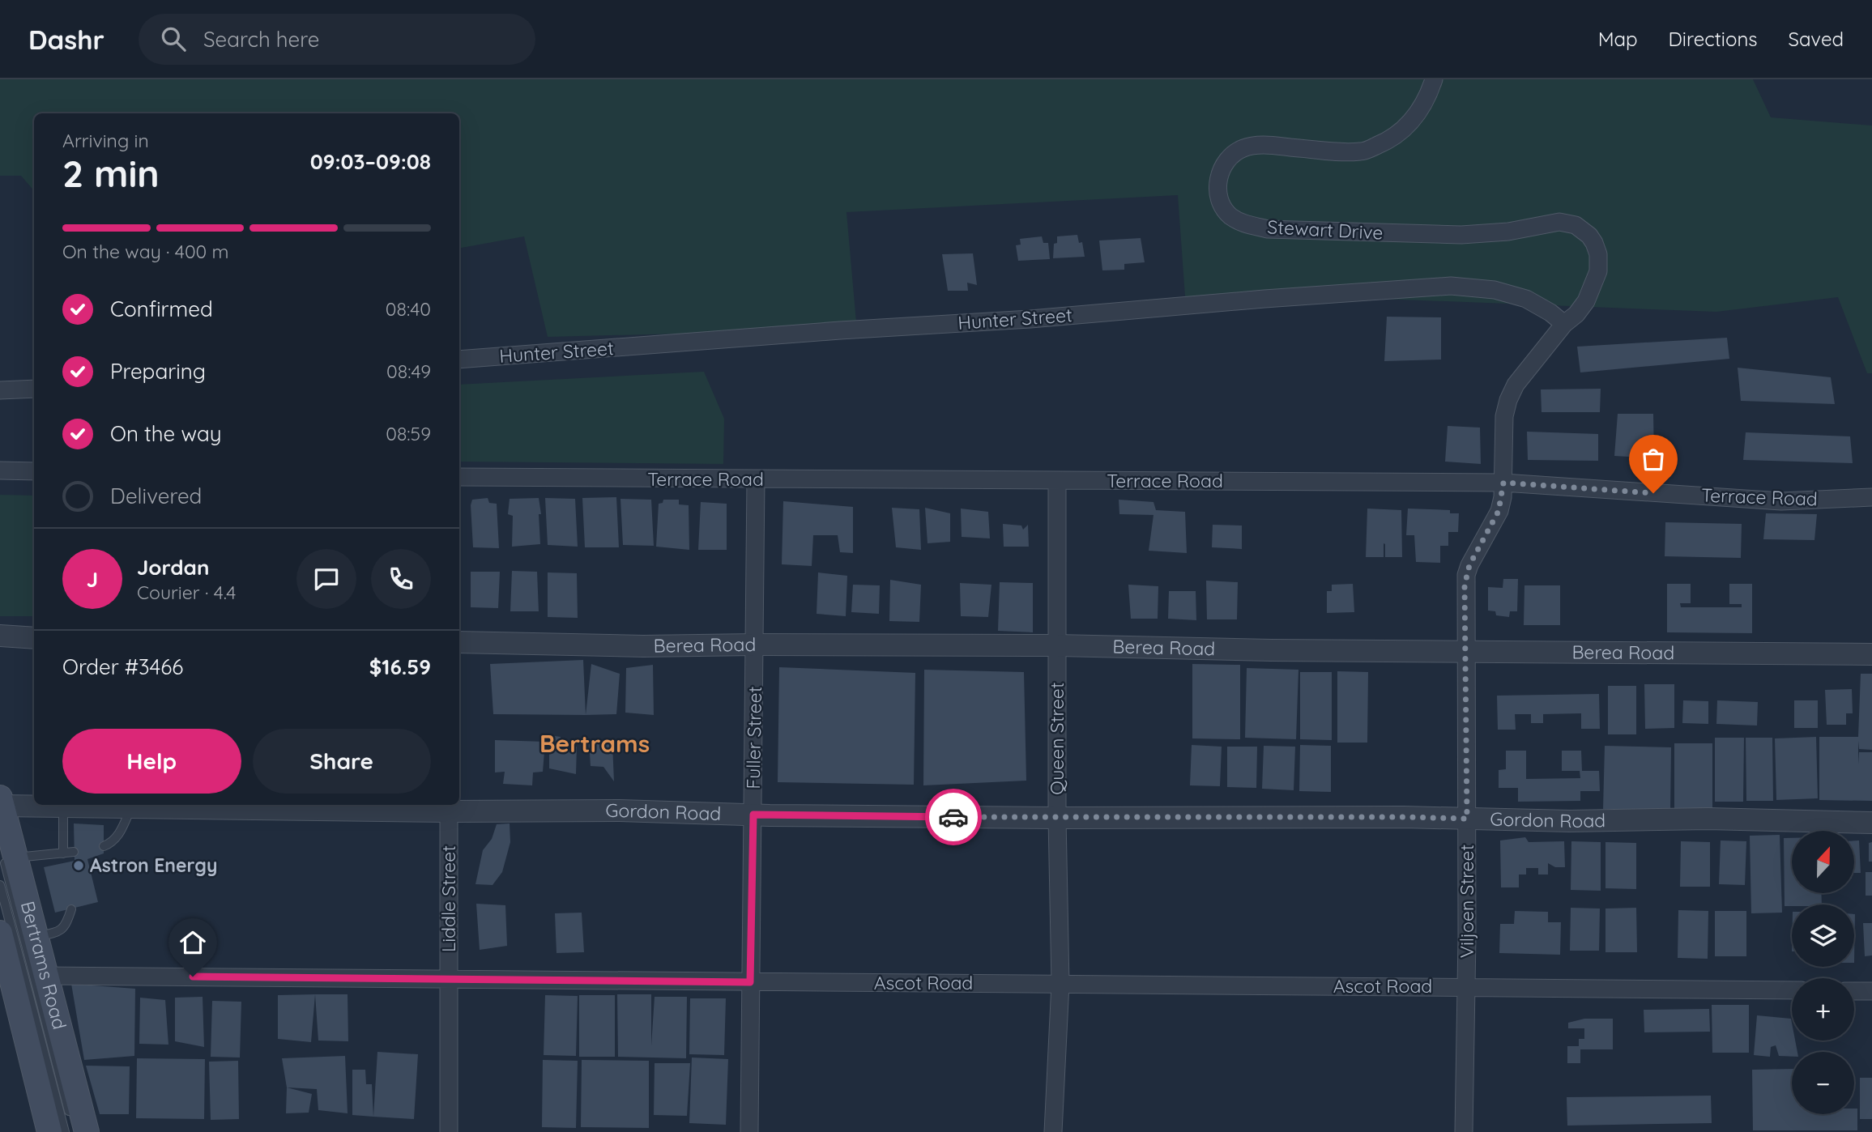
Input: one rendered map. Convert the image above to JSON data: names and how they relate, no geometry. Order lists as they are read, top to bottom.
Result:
{
  "streets": {
    "main road": ["Bertrams Road"],
    "street": [
      "Stewart Drive",
      "Hunter Street",
      "Terrace Road",
      "Berea Road",
      "Fuller Street",
      "Queen Street",
      "Gordon Road",
      "Liddle Street",
      "Viljoen Street",
      "Ascot Road"
    ]
  },
  "crossings": [
    ["Stewart Drive", "Hunter Street"],
    ["Stewart Drive", "Viljoen Street"],
    ["Hunter Street", "Viljoen Street"],
    ["Terrace Road", "Fuller Street"],
    ["Terrace Road", "Queen Street"],
    ["Terrace Road", "Viljoen Street"],
    ["Berea Road", "Fuller Street"],
    ["Berea Road", "Queen Street"],
    ["Berea Road", "Viljoen Street"],
    ["Fuller Street", "Gordon Road"],
    ["Fuller Street", "Ascot Road"],
    ["Queen Street", "Gordon Road"],
    ["Queen Street", "Ascot Road"],
    ["Gordon Road", "Liddle Street"],
    ["Gordon Road", "Viljoen Street"],
    ["Gordon Road", "Bertrams Road"],
    ["Liddle Street", "Ascot Road"],
    ["Viljoen Street", "Ascot Road"],
    ["Bertrams Road", "Ascot Road"]
  ],
  "districts": ["Bertrams"],
  "places": ["Astron Energy"],
  "north": "top",
  "page": {
    "header": "Dashr",
    "search": "Search here",
    "nav": ["Map", "Directions", "Saved"],
    "heading": ["2 min", "Arriving in", "09:03–09:08"],
    "panel": [
      "Jordan",
      "Courier · 4.4",
      "Order #3466",
      "$16.59"
    ],
    "bar": "On the way · 400 m",
    "list": [
      ["Confirmed", "08:40"],
      ["Preparing", "08:49"],
      ["On the way", "08:59"],
      "Delivered"
    ],
    "round": "J",
    "buttons": ["Help", "Share"],
    "map_buttons": ["+", "−"]
  }
}
